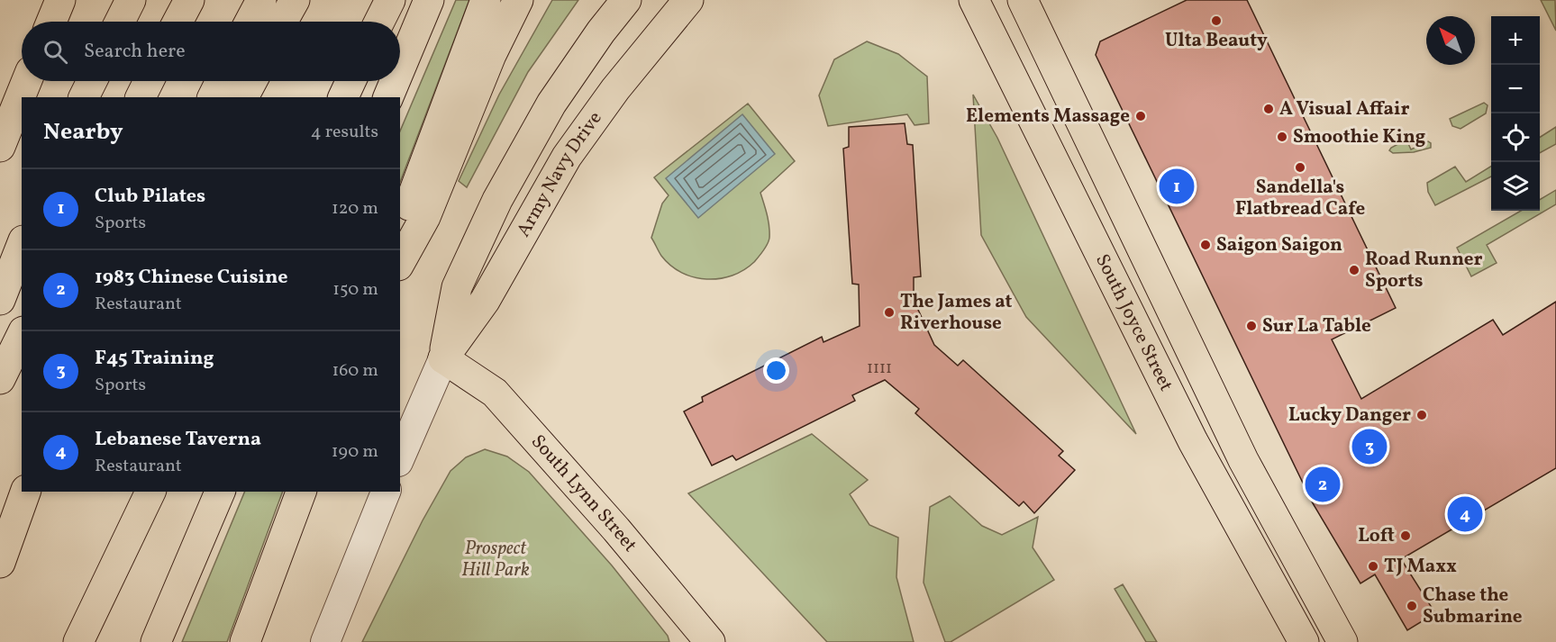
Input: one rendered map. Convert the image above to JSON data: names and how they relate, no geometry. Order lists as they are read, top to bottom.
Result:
{
  "streets": {
    "main road": ["Army Navy Drive", "South Joyce Street", "South Lynn Street"]
  },
  "crossings": [
    ["Army Navy Drive", "South Lynn Street"]
  ],
  "parks": ["Prospect Hill Park"],
  "places": [
    "Ulta Beauty",
    "A Visual Affair",
    "Elements Massage",
    "Smoothie King",
    "Sandella's Flatbread Cafe",
    "Saigon Saigon",
    "Road Runner Sports",
    "The James at Riverhouse",
    "Sur La Table",
    "Lucky Danger",
    "Loft",
    "TJ Maxx",
    "Chase the Submarine"
  ],
  "house_numbers": ["1111"],
  "north": "top left",
  "page": {
    "map_buttons": ["+", "−"],
    "search": "Search here",
    "heading": ["Nearby", "4 results"],
    "pins": [
      "1",
      "3",
      "2",
      "4"
    ],
    "list": [
      {
        "mark": "1",
        "name": "Club Pilates",
        "note": "Sports",
        "value": "120 m"
      },
      {
        "mark": "2",
        "name": "1983 Chinese Cuisine",
        "note": "Restaurant",
        "value": "150 m"
      },
      {
        "mark": "3",
        "name": "F45 Training",
        "note": "Sports",
        "value": "160 m"
      },
      {
        "mark": "4",
        "name": "Lebanese Taverna",
        "note": "Restaurant",
        "value": "190 m"
      }
    ]
  }
}
